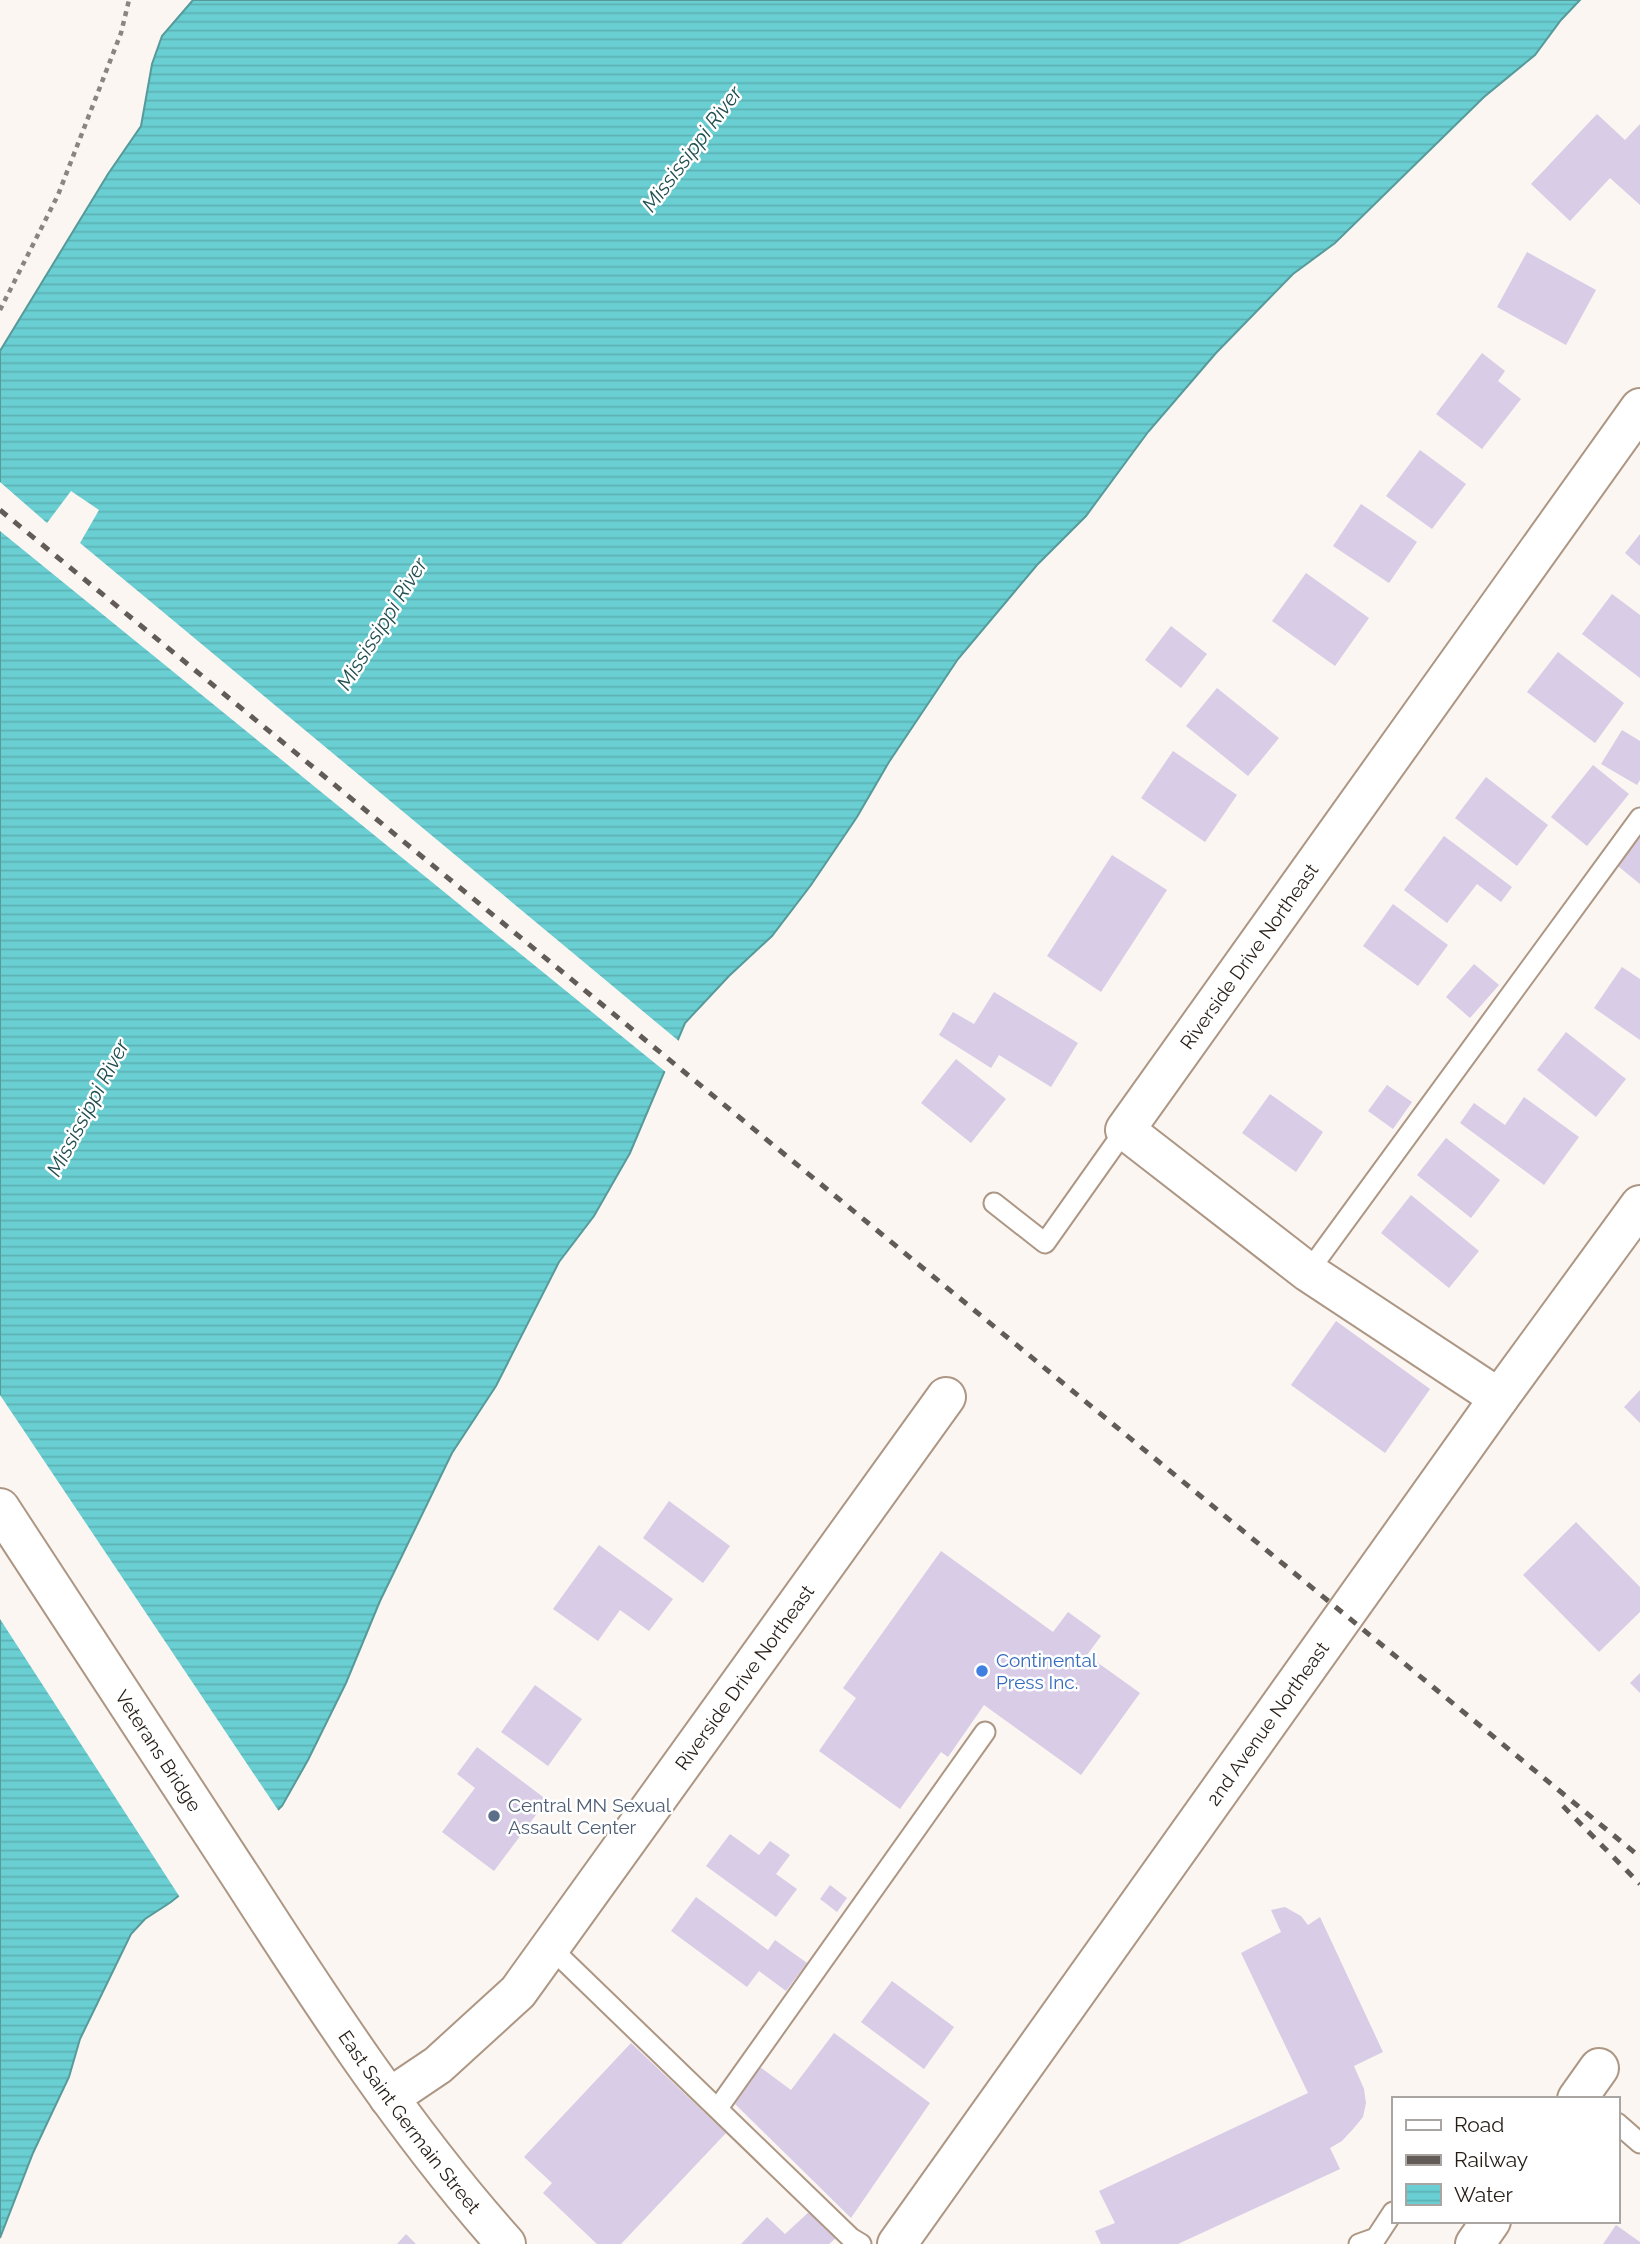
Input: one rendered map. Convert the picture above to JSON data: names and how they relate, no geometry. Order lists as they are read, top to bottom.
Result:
{
  "streets": {
    "street": [
      "Riverside Drive Northeast",
      "2nd Avenue Northeast",
      "Veterans Bridge",
      "East Saint Germain Street"
    ]
  },
  "crossings": [
    ["Riverside Drive Northeast", "East Saint Germain Street"],
    ["Veterans Bridge", "East Saint Germain Street"]
  ],
  "water": ["Mississippi River"],
  "places": ["Continental Press Inc.", "Central MN Sexual Assault Center"],
  "legend": ["Road", "Railway", "Water"]
}
